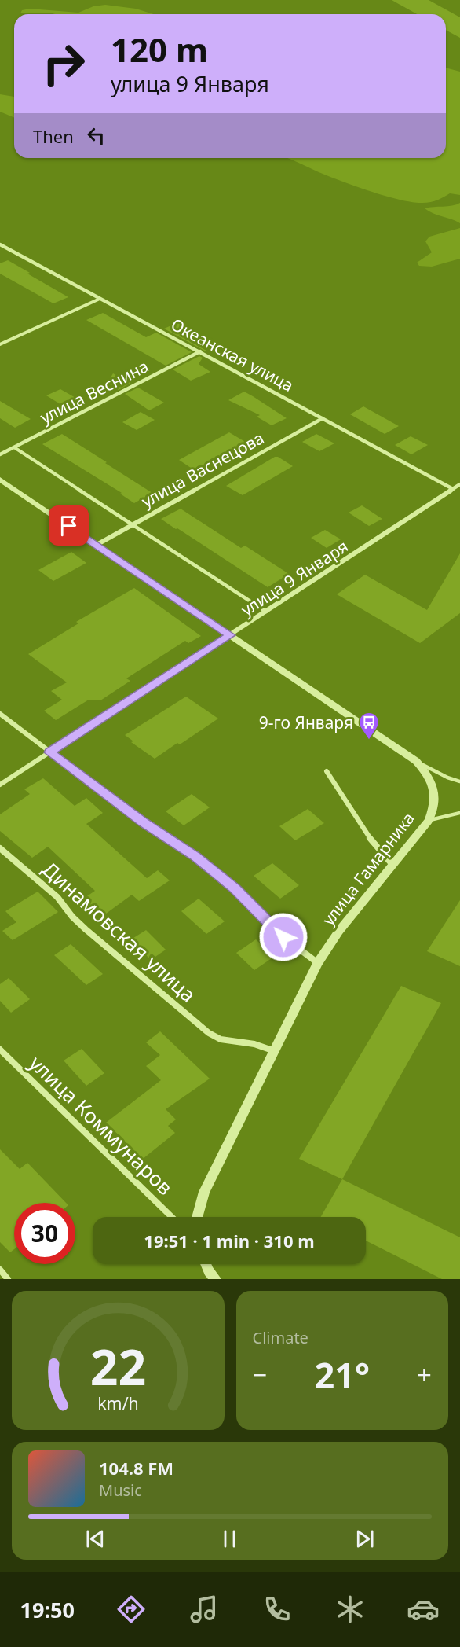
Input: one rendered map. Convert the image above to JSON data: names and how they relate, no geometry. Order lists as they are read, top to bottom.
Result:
{
  "streets": {
    "street": [
      "Океанская улица",
      "улица Веснина",
      "улица Васнецова",
      "улица 9 Января",
      "улица Гамарника",
      "Динамовская улица",
      "улица Коммунаров"
    ]
  },
  "crossings": [
    ["Океанская улица", "улица Веснина"],
    ["Океанская улица", "улица Васнецова"],
    ["Океанская улица", "улица 9 Января"],
    ["улица Васнецова", "улица Гамарника"],
    ["улица 9 Января", "улица Гамарника"],
    ["улица Гамарника", "Динамовская улица"]
  ],
  "places": {
    "bus stop": ["9-го Января"]
  },
  "page": {
    "turn": ["120 m", "улица 9 Января"],
    "then": "Then",
    "limit": "30",
    "trip": "19:51 · 1 min · 310 m",
    "tile": "Climate",
    "heat": ["−", "21°", "+"],
    "song": ["104.8 FM", "Music"],
    "tabs": "19:50",
    "gauge": ["22", "km/h"]
  }
}
